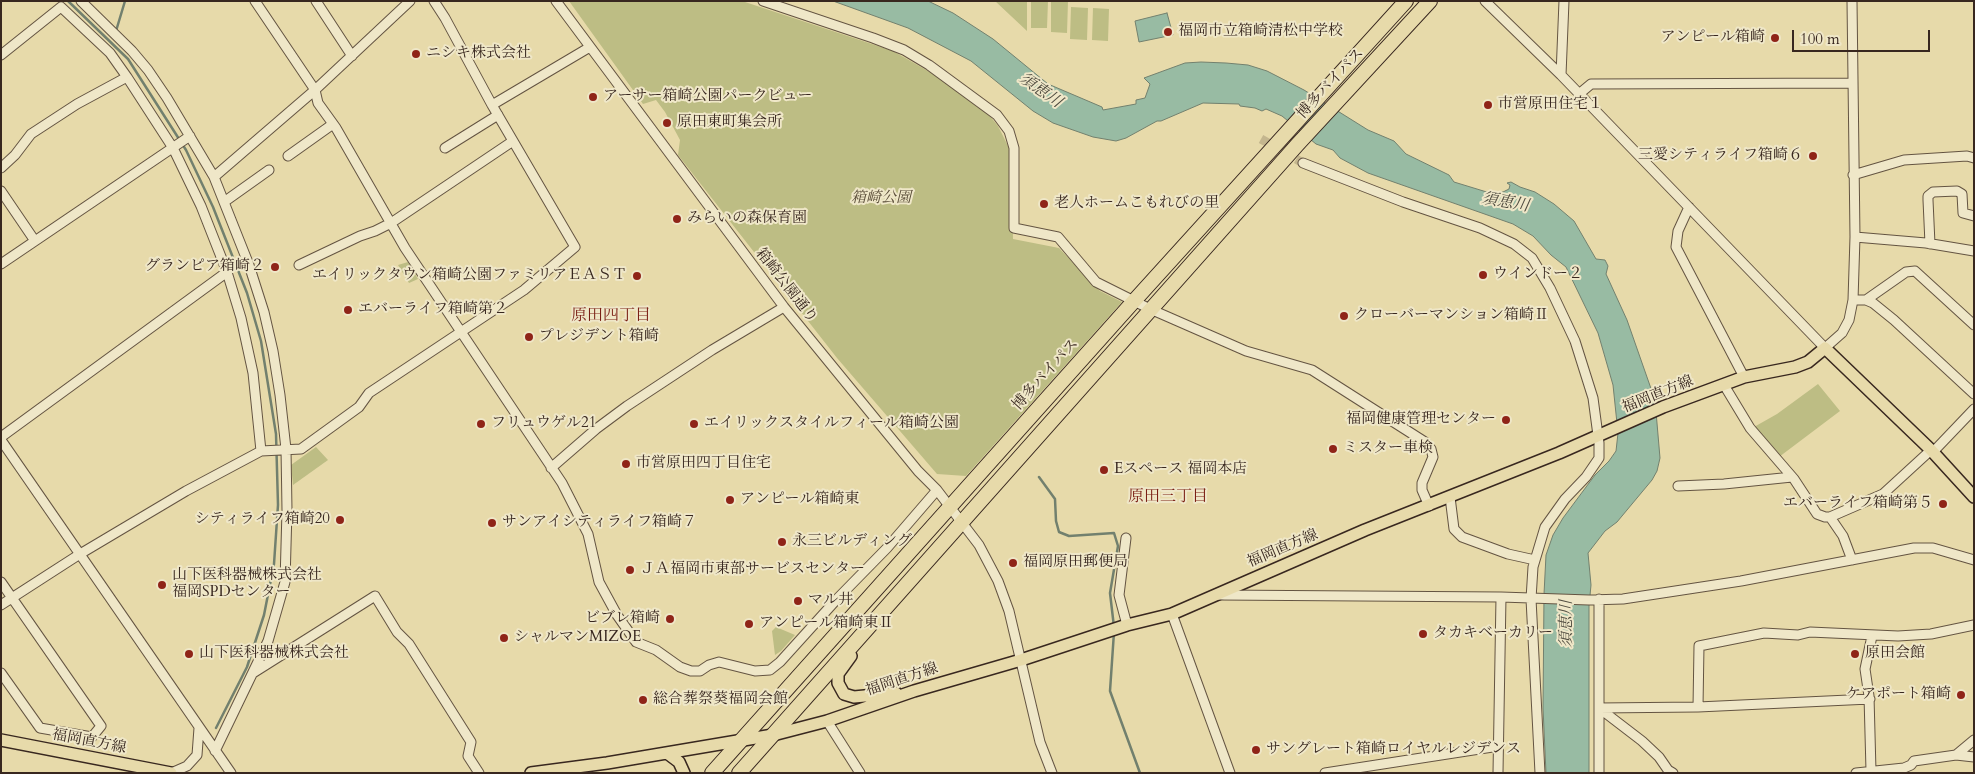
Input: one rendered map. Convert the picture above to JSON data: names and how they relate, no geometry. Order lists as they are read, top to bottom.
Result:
{
  "streets": {
    "highway": ["博多バイパス"],
    "main road": ["福岡直方線"],
    "street": ["箱崎公園通り"]
  },
  "crossings": [
    ["博多バイパス", "箱崎公園通り"],
    ["博多バイパス", "福岡直方線"],
    ["箱崎公園通り", "福岡直方線"]
  ],
  "districts": ["原田四丁目", "原田三丁目"],
  "water": ["須恵川"],
  "parks": ["箱崎公園"],
  "places": [
    "福岡市立箱崎清松中学校",
    "アンピール箱崎",
    "ニシキ株式会社",
    "アーサー箱崎公園パークビュー",
    "市営原田住宅１",
    "原田東町集会所",
    "三愛シティライフ箱崎６",
    "老人ホームこもれびの里",
    "みらいの森保育園",
    "グランピア箱崎２",
    "ウインドー２",
    "エイリックタウン箱崎公園ファミリアＥＡＳＴ",
    "エバーライフ箱崎第２",
    "クローバーマンション箱崎Ⅱ",
    "プレジデント箱崎",
    "福岡健康管理センター",
    "フリュウゲル21",
    "エイリックスタイルフィール箱崎公園",
    "ミスター車検",
    "市営原田四丁目住宅",
    "Eスペース 福岡本店",
    "アンピール箱崎東",
    "エバーライフ箱崎第５",
    "シティライフ箱崎20",
    "サンアイシティライフ箱崎７",
    "永三ビルディング",
    "福岡原田郵便局",
    "ＪＡ福岡市東部サービスセンター",
    "山下医科器械株式会社 福岡SPDセンター",
    "マル井",
    "ビブレ箱崎",
    "アンピール箱崎東Ⅱ",
    "タカキベーカリー",
    "シャルマンMIZOE",
    "山下医科器械株式会社",
    "原田会館",
    "ケアポート箱崎",
    "総合葬祭葵福岡会館",
    "サングレート箱崎ロイヤルレジデンス"
  ],
  "scale_bar": "100 m"
}
